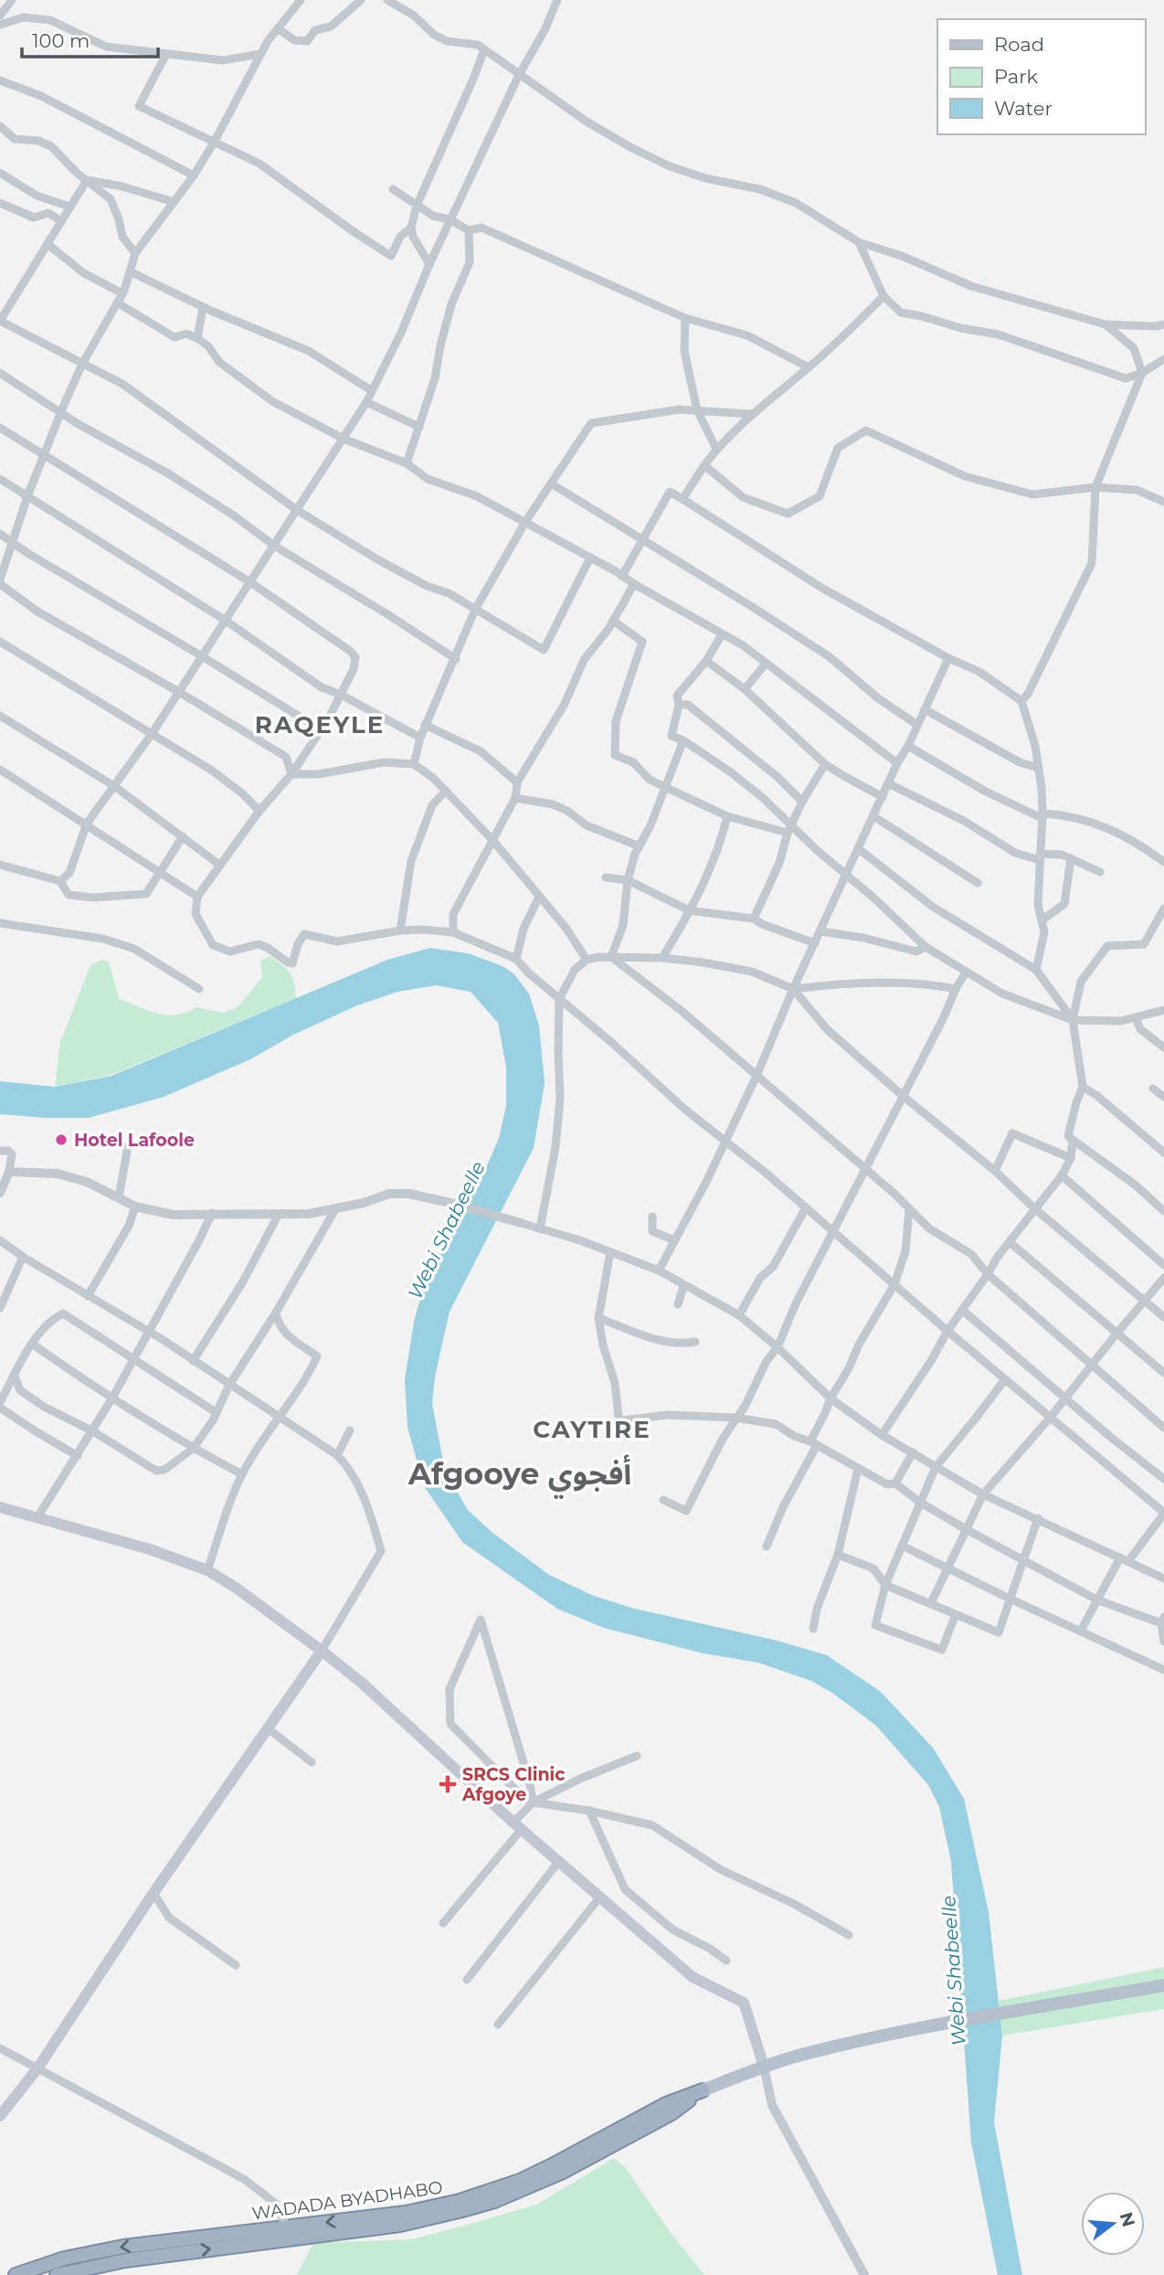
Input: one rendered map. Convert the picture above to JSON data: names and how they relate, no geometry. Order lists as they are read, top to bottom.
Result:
{
  "streets": {
    "highway": ["WADADA BYADHABO"]
  },
  "districts": ["RAQEYLE", "CAYTIRE", "Afgooye أفجوي"],
  "water": ["Webi Shabeelle"],
  "places": {
    "other": ["Hotel Lafoole"],
    "health": ["SRCS Clinic Afgoye"]
  },
  "legend": ["Road", "Park", "Water"],
  "scale_bar": "100 m",
  "north": "right"
}
